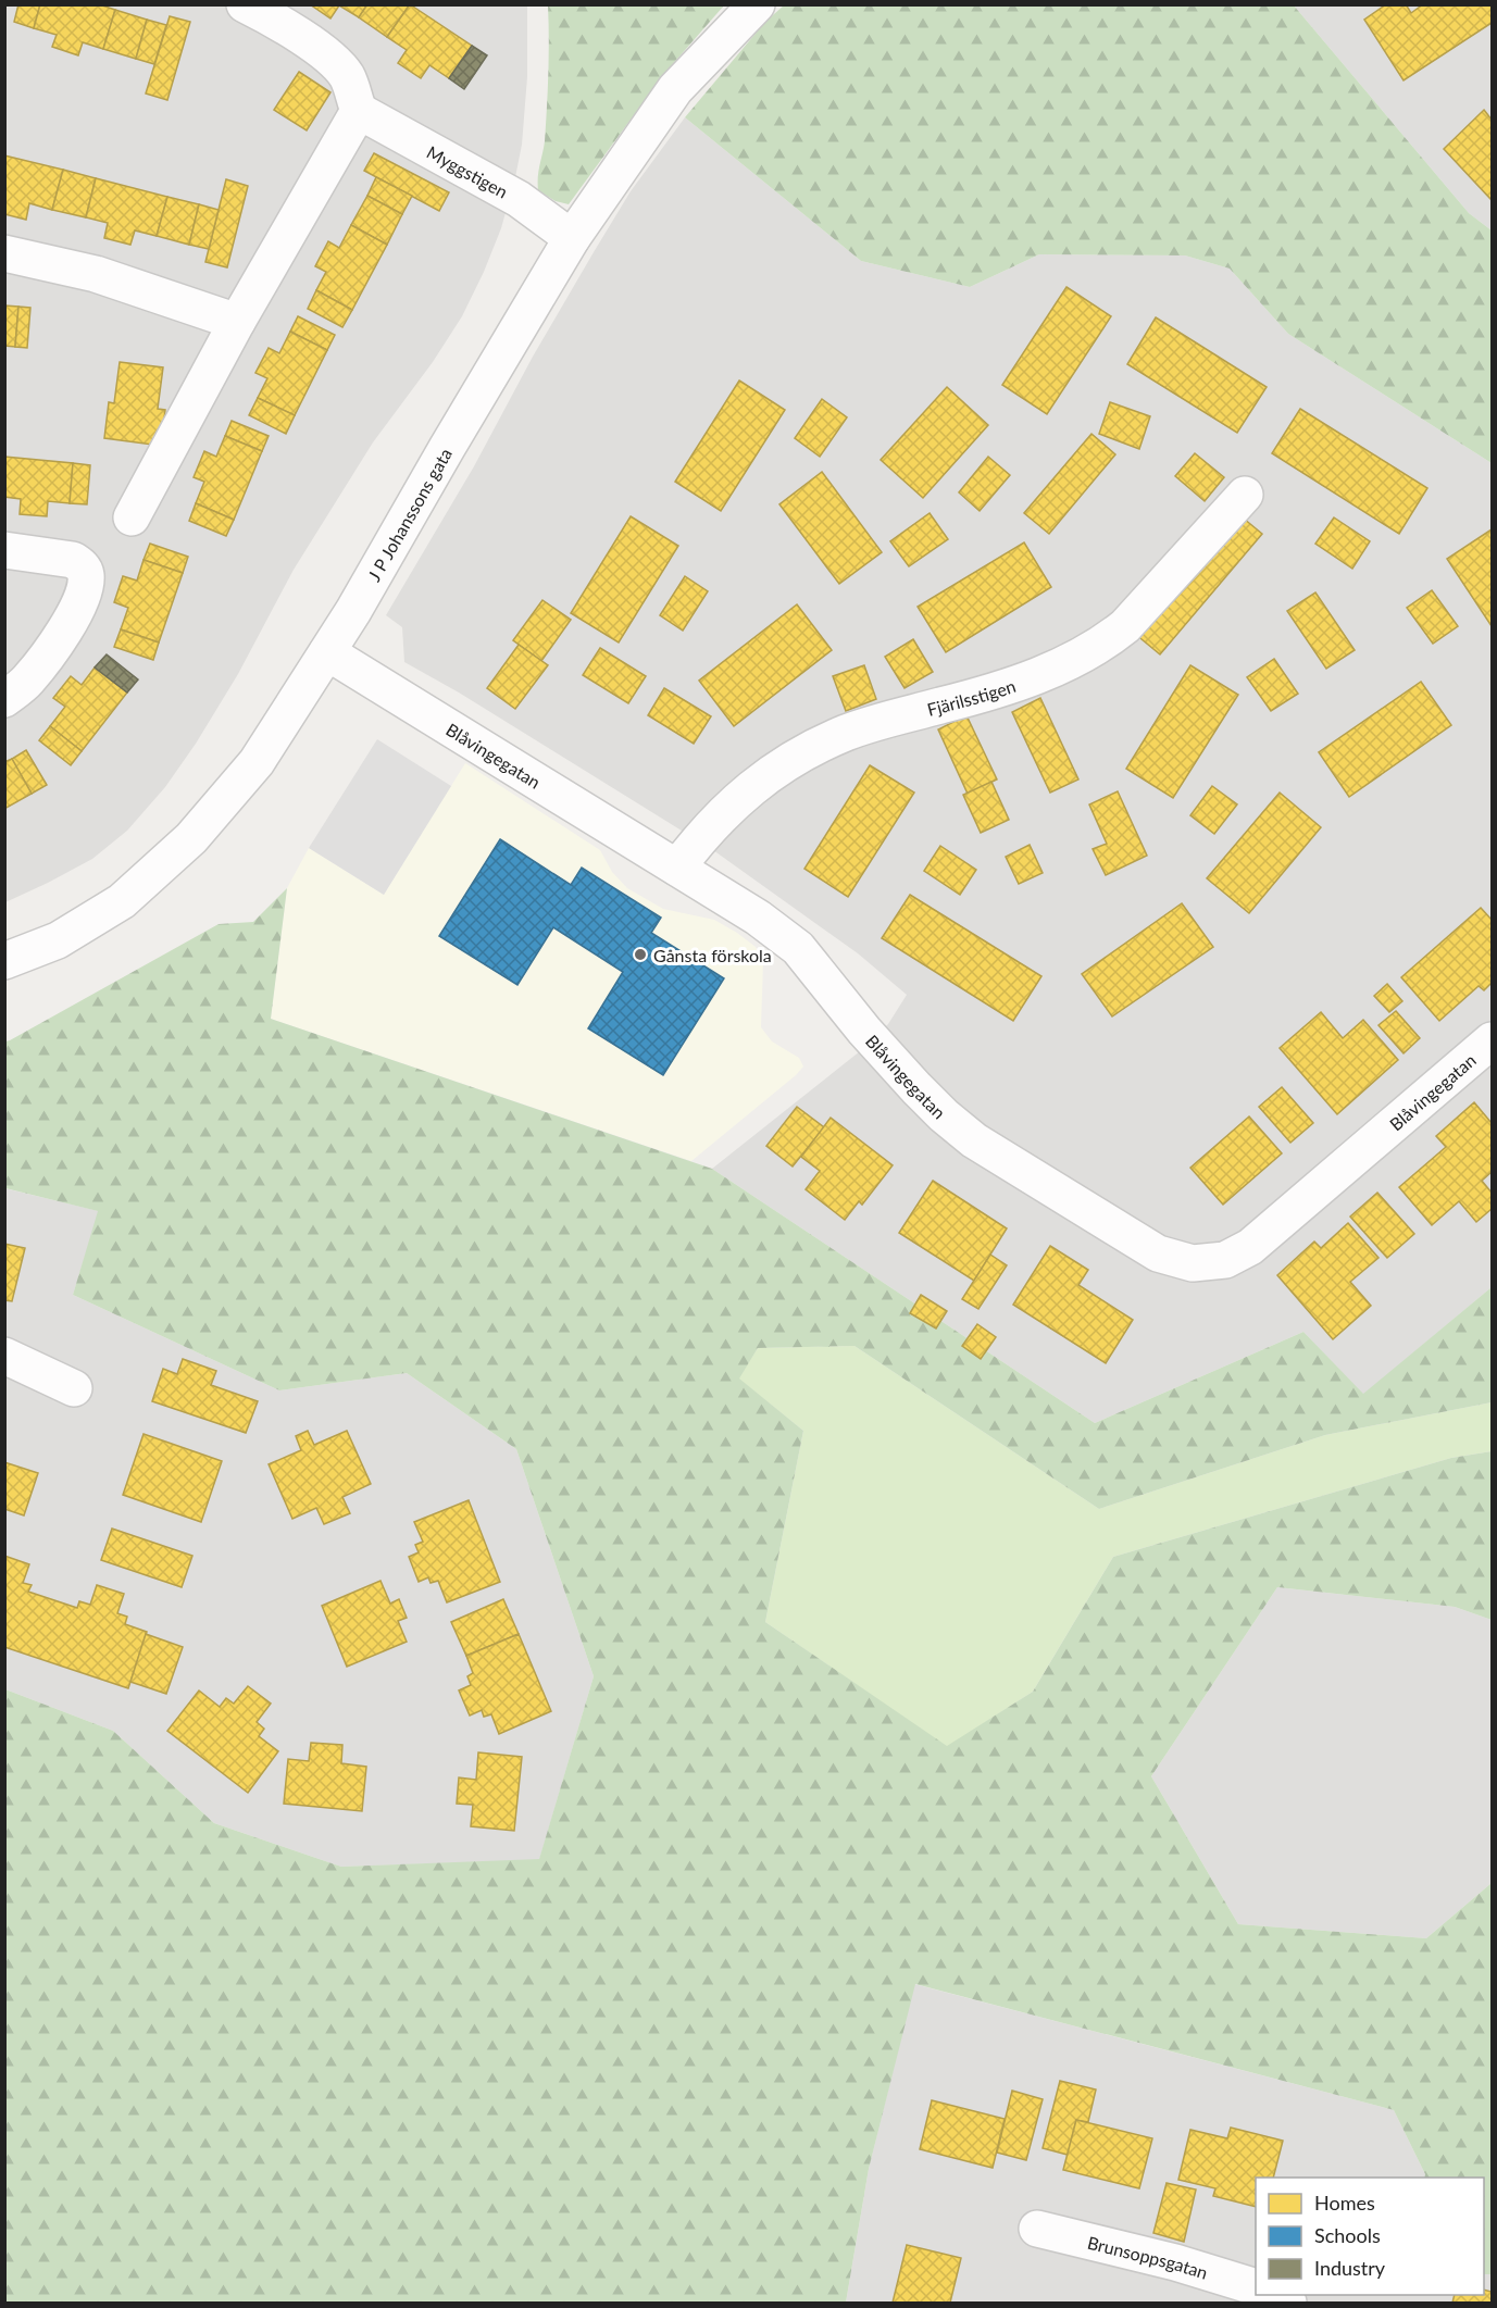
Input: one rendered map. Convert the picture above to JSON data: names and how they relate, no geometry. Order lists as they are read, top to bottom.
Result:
{
  "streets": {
    "street": [
      "Myggstigen",
      "J P Johanssons gata",
      "Fjärilsstigen",
      "Blåvingegatan",
      "Brunsoppsgatan"
    ]
  },
  "crossings": [
    ["Myggstigen", "J P Johanssons gata"],
    ["J P Johanssons gata", "Blåvingegatan"],
    ["Fjärilsstigen", "Blåvingegatan"]
  ],
  "places": ["Gånsta förskola"],
  "legend": ["Homes", "Schools", "Industry"]
}
